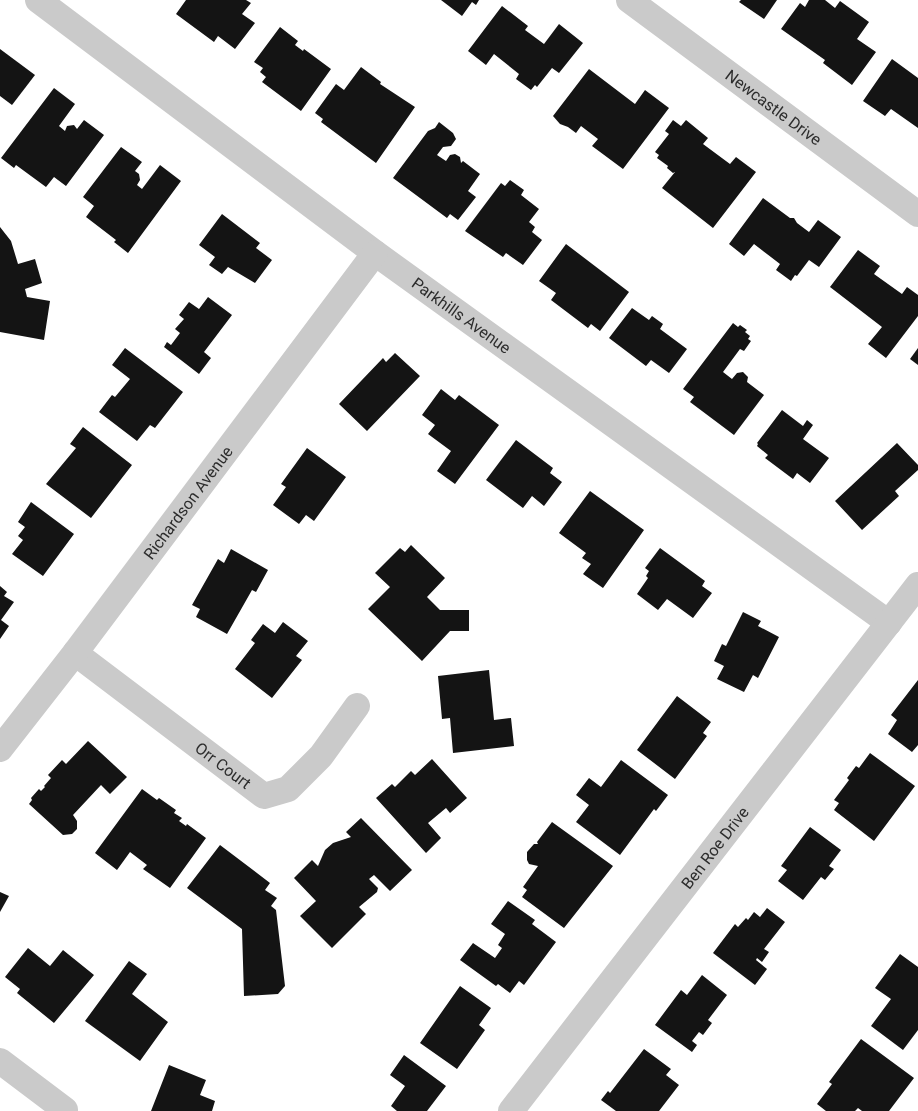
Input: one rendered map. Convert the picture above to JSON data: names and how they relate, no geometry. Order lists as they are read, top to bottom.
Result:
{
  "streets": {
    "street": [
      "Newcastle Drive",
      "Parkhills Avenue",
      "Richardson Avenue",
      "Orr Court",
      "Ben Roe Drive"
    ]
  },
  "crossings": [
    ["Parkhills Avenue", "Richardson Avenue"],
    ["Parkhills Avenue", "Ben Roe Drive"],
    ["Richardson Avenue", "Orr Court"]
  ]
}
